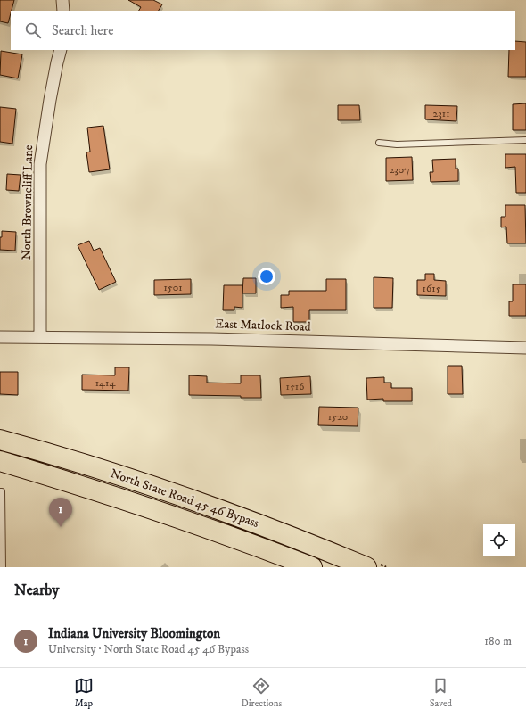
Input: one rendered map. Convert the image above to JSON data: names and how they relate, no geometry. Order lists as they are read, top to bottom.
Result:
{
  "streets": {
    "highway": ["North State Road 45 46 Bypass"],
    "street": ["North Browncliff Lane", "East Matlock Road"]
  },
  "crossings": [
    ["North Browncliff Lane", "East Matlock Road"]
  ],
  "house_numbers": [
    "2311",
    "2307",
    "1501",
    "1615",
    "1414",
    "1516",
    "1520"
  ],
  "page": {
    "search": "Search here",
    "pins": "1",
    "heading": "Nearby",
    "list": [
      {
        "mark": "1",
        "name": "Indiana University Bloomington",
        "note": "University · North State Road 45 46 Bypass",
        "value": "180 m"
      }
    ],
    "nav": ["Map", "Directions", "Saved"]
  }
}
